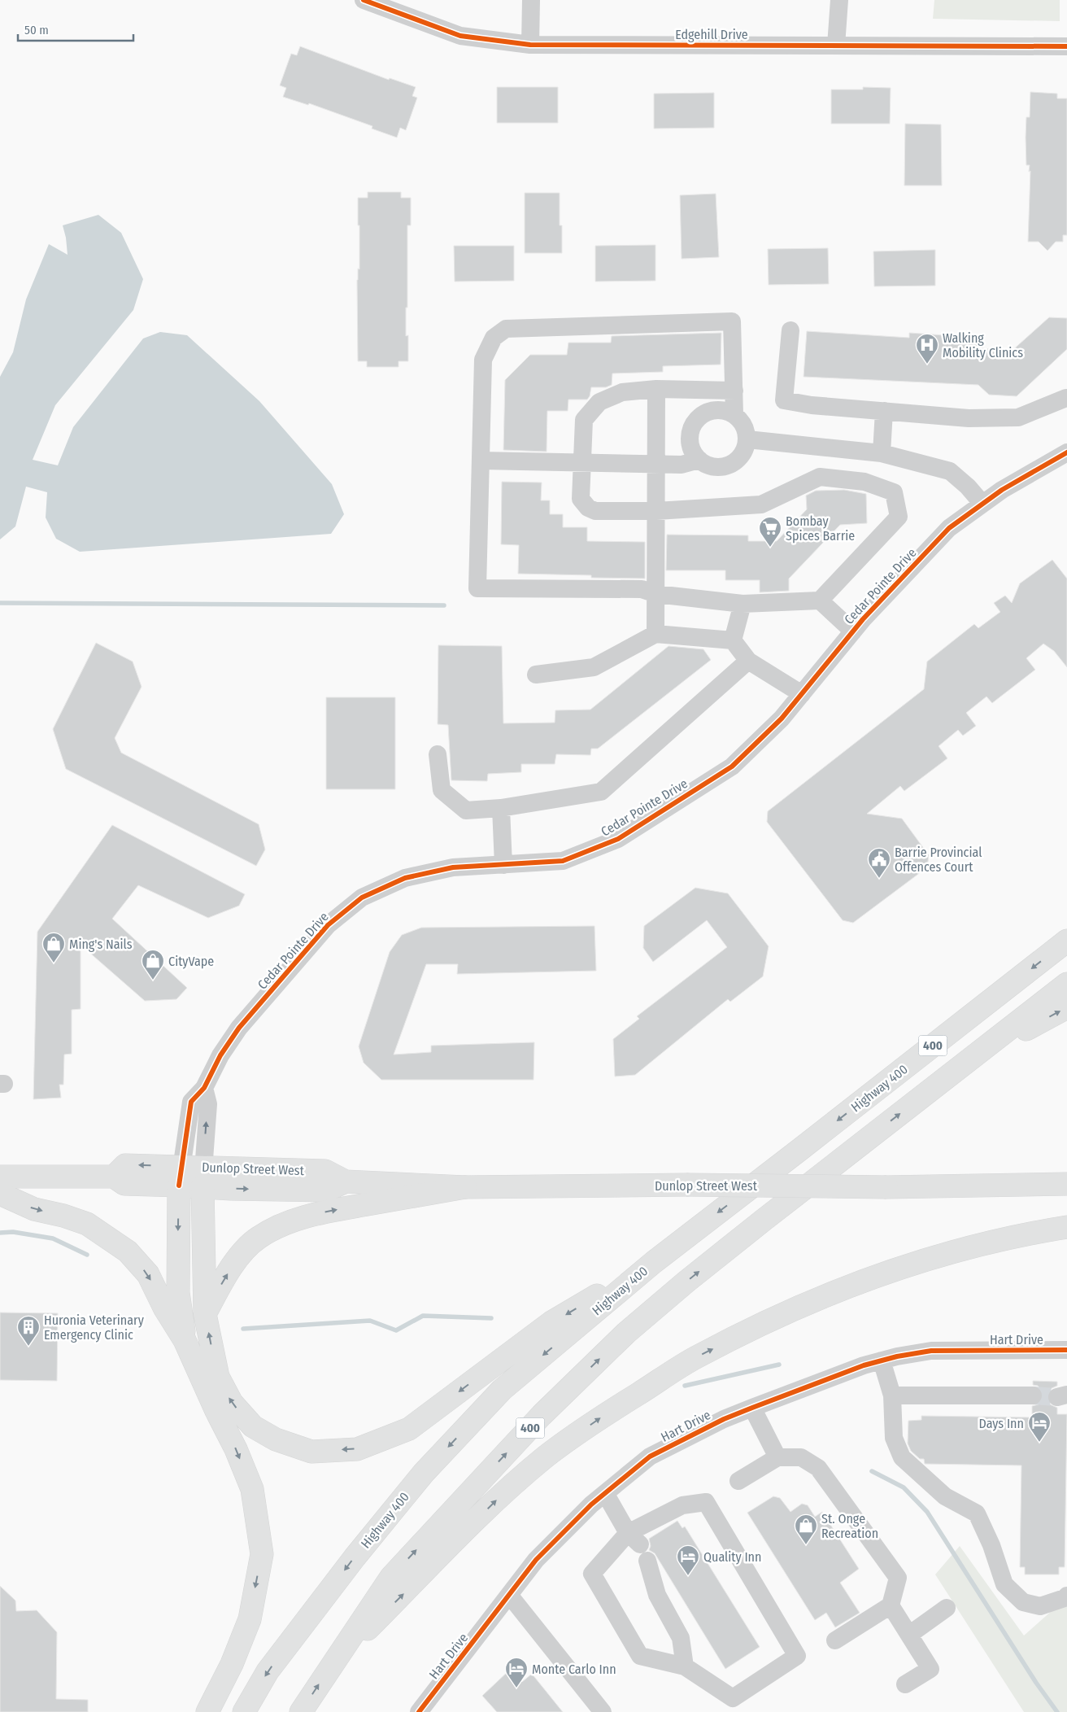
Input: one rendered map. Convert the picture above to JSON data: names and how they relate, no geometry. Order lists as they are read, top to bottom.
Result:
{
  "streets": {
    "main road": ["400", "Highway 400", "Dunlop Street West"],
    "street": ["Edgehill Drive", "Cedar Pointe Drive", "Hart Drive"]
  },
  "crossings": [
    ["Cedar Pointe Drive", "Dunlop Street West"]
  ],
  "places": {
    "hospital": ["Walking Mobility Clinics"],
    "supermarket": ["Bombay Spices Barrie"],
    "public building": ["Barrie Provincial Offences Court"],
    "shop": ["Ming's Nails", "CityVape", "St. Onge Recreation"],
    "building": ["Huronia Veterinary Emergency Clinic"],
    "hotel": ["Days Inn", "Quality Inn", "Monte Carlo Inn"]
  },
  "scale_bar": "50 m"
}
